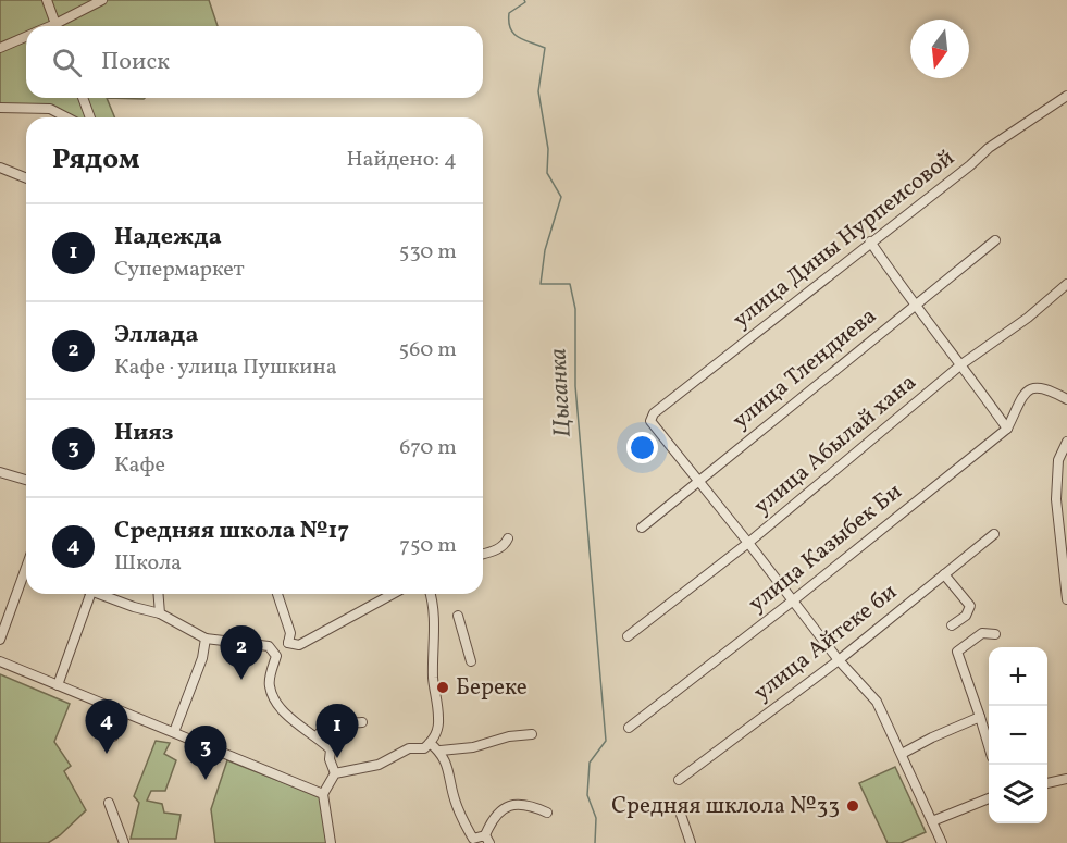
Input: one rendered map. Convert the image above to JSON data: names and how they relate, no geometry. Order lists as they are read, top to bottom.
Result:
{
  "streets": {
    "street": [
      "улица Дины Нурпеисовой",
      "улица Тлендиева",
      "улица Абылай хана",
      "улица Казыбек Би",
      "улица Айтеке би"
    ]
  },
  "crossings": [
    ["улица Дины Нурпеисовой", "улица Тлендиева"]
  ],
  "water": ["Цыганка"],
  "places": ["Береке", "Средняя шклола №33"],
  "north": "bottom",
  "page": {
    "search": "Поиск",
    "heading": ["Рядом", "Найдено: 4"],
    "list": [
      {
        "mark": "1",
        "name": "Надежда",
        "note": "Супермаркет",
        "value": "530 m"
      },
      {
        "mark": "2",
        "name": "Эллада",
        "note": "Кафе · улица Пушкина",
        "value": "560 m"
      },
      {
        "mark": "3",
        "name": "Нияз",
        "note": "Кафе",
        "value": "670 m"
      },
      {
        "mark": "4",
        "name": "Средняя школа №17",
        "note": "Школа",
        "value": "750 m"
      }
    ],
    "pins": [
      "2",
      "4",
      "1",
      "3"
    ],
    "map_buttons": ["+", "−"]
  }
}
